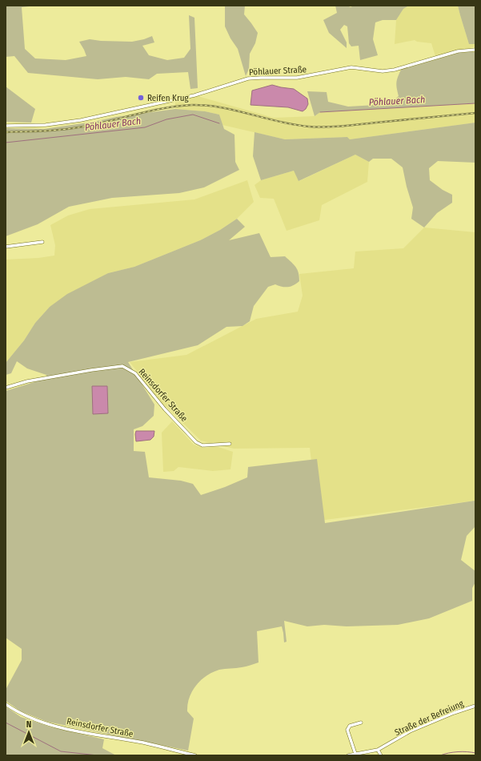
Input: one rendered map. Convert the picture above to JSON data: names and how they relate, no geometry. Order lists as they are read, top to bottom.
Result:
{
  "streets": {
    "street": ["Pöhlauer Straße", "Reinsdorfer Straße", "Straße der Befreiung"]
  },
  "water": ["Pöhlauer Bach"],
  "places": ["Reifen Krug"],
  "north": "top"
}
